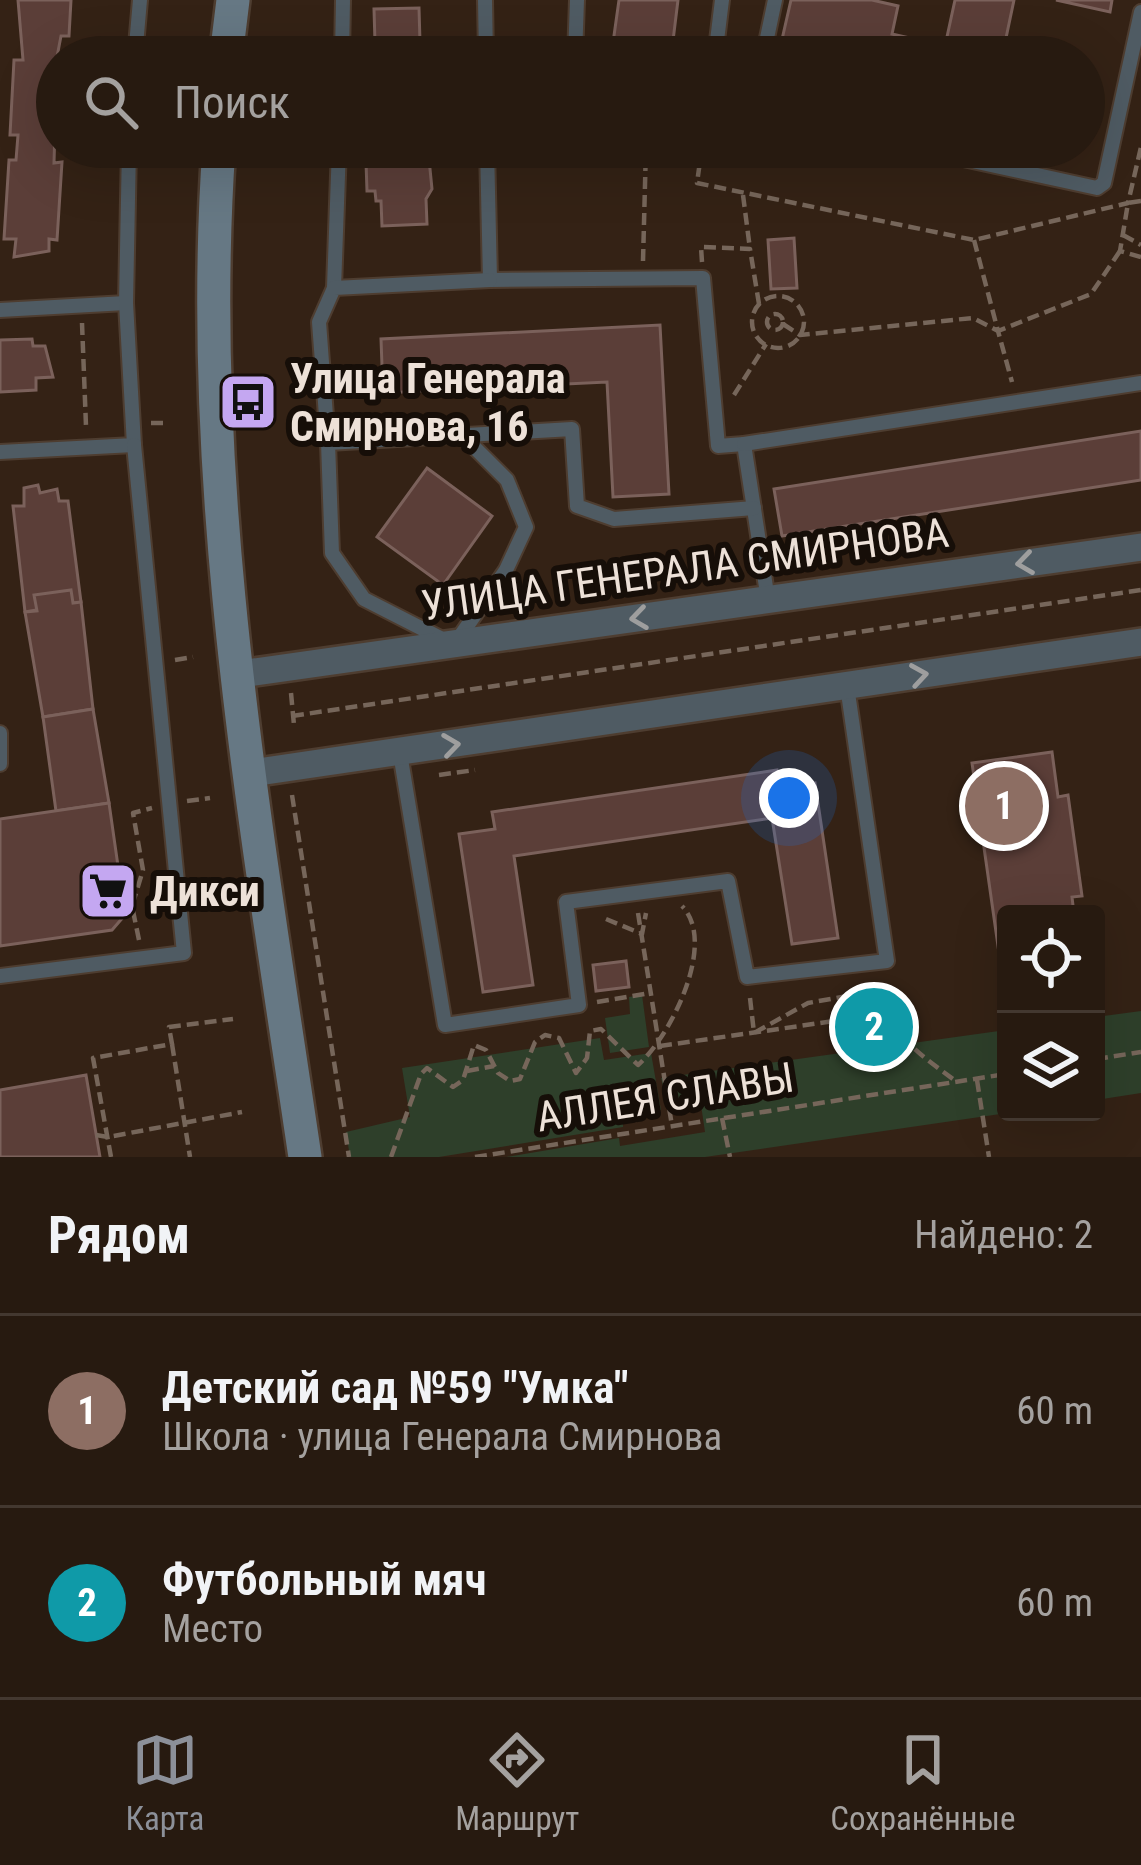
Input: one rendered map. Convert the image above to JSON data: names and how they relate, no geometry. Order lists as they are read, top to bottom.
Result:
{
  "streets": {
    "street": ["УЛИЦА ГЕНЕРАЛА СМИРНОВА"],
    "path": ["АЛЛЕЯ СЛАВЫ"]
  },
  "places": {
    "bus stop": ["Улица Генерала Смирнова, 16"],
    "supermarket": ["Дикси"]
  },
  "page": {
    "search": "Поиск",
    "pins": ["1", "2"],
    "heading": ["Рядом", "Найдено: 2"],
    "list": [
      {
        "mark": "1",
        "name": "Детский сад №59 \"Умка\"",
        "note": "Школа · улица Генерала Смирнова",
        "value": "60 m"
      },
      {
        "mark": "2",
        "name": "Футбольный мяч",
        "note": "Место",
        "value": "60 m"
      }
    ],
    "nav": ["Карта", "Маршрут", "Сохранённые"]
  }
}
